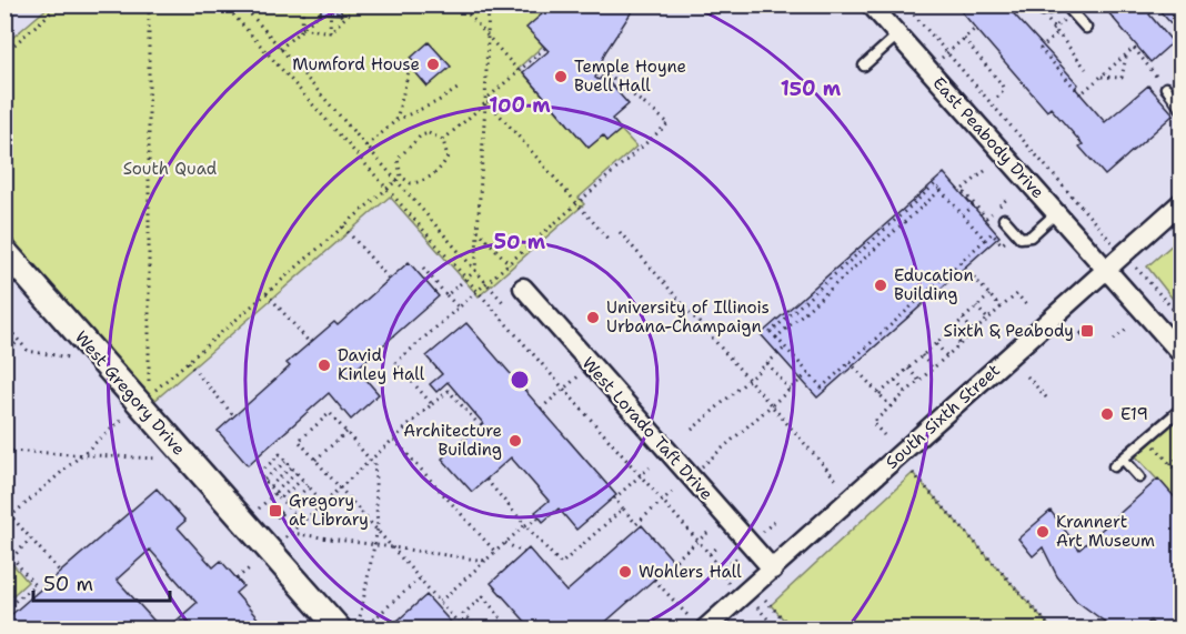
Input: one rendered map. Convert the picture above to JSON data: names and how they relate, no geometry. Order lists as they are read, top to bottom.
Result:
{
  "streets": {
    "street": [
      "East Peabody Drive",
      "West Gregory Drive",
      "South Sixth Street",
      "West Lorado Taft Drive"
    ]
  },
  "crossings": [
    ["East Peabody Drive", "South Sixth Street"],
    ["South Sixth Street", "West Lorado Taft Drive"]
  ],
  "parks": ["South Quad"],
  "places": {
    "other": [
      "Mumford House",
      "Temple Hoyne Buell Hall",
      "Education Building",
      "University of Illinois Urbana-Champaign",
      "David Kinley Hall",
      "E19",
      "Architecture Building",
      "Krannert Art Museum",
      "Wohlers Hall"
    ],
    "transit": ["Sixth & Peabody", "Gregory at Library"]
  },
  "scale_bar": "50 m",
  "rings": ["150 m", "100 m", "50 m"]
}
